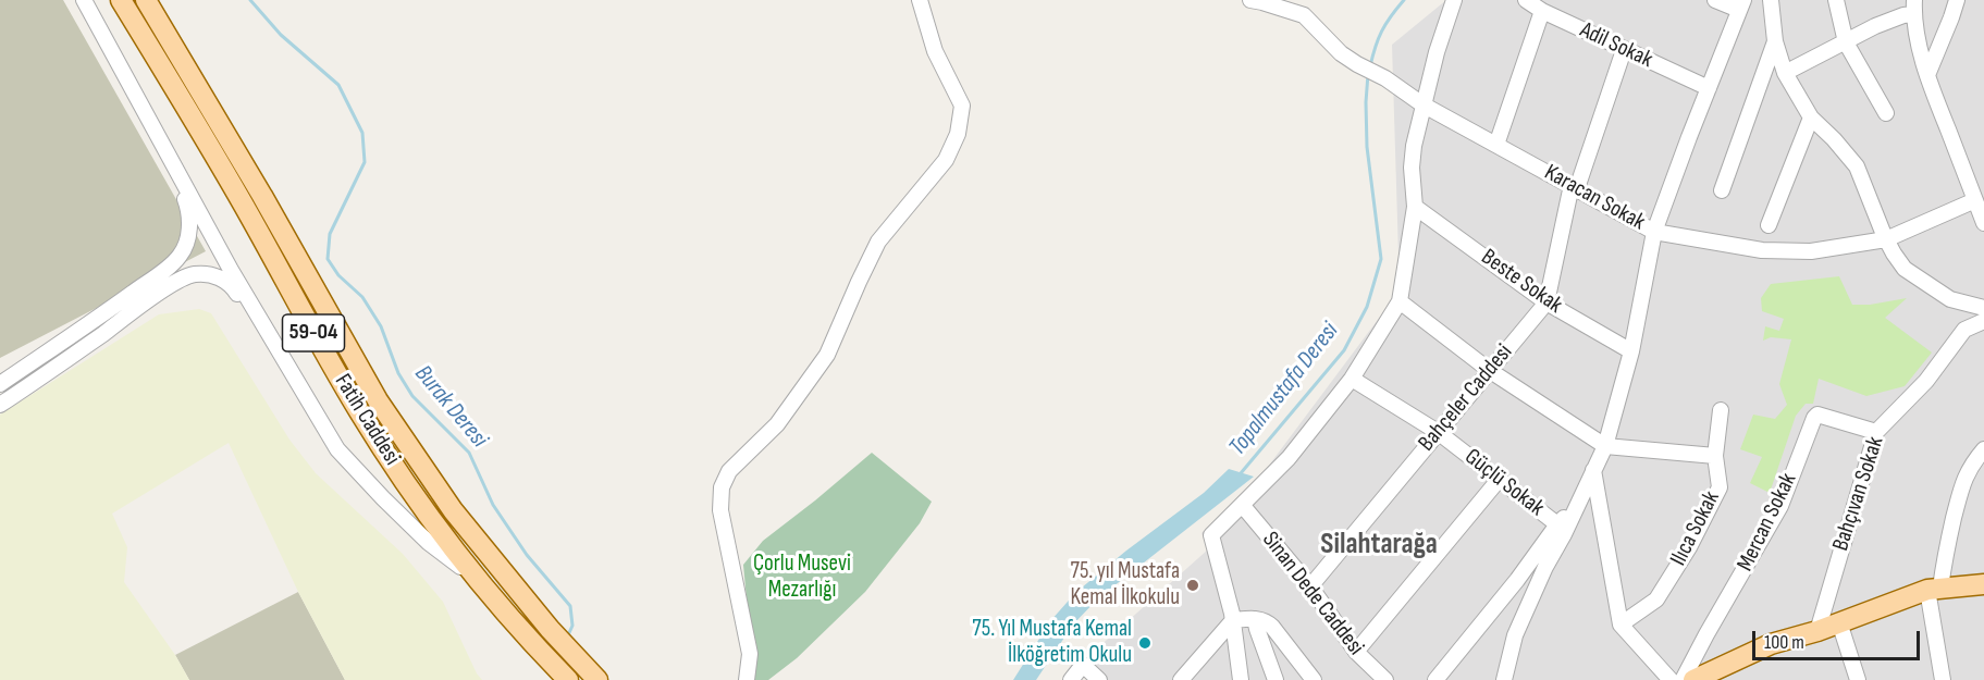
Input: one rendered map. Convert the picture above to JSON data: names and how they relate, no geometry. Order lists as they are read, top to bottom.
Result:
{
  "streets": {
    "main road": ["59-04", "Fatih Caddesi"],
    "street": [
      "Adil Sokak",
      "Karacan Sokak",
      "Beste Sokak",
      "Bahçeler Caddesi",
      "Güçlü Sokak",
      "Bahçıvan Sokak",
      "Mercan Sokak",
      "Ilıca Sokak",
      "Sinan Dede Caddesi"
    ]
  },
  "crossings": [
    ["Adil Sokak", "Bahçeler Caddesi"],
    ["Karacan Sokak", "Bahçeler Caddesi"],
    ["Beste Sokak", "Bahçeler Caddesi"],
    ["Bahçeler Caddesi", "Güçlü Sokak"],
    ["Bahçeler Caddesi", "Sinan Dede Caddesi"],
    ["Bahçıvan Sokak", "Mercan Sokak"]
  ],
  "districts": ["Silahtarağa"],
  "water": ["Topalmustafa Deresi", "Burak Deresi"],
  "parks": ["Çorlu Musevi Mezarlığı"],
  "places": ["75. yıl Mustafa Kemal İlkokulu", "75. Yıl Mustafa Kemal İlköğretim Okulu"],
  "scale_bar": "100 m"
}
